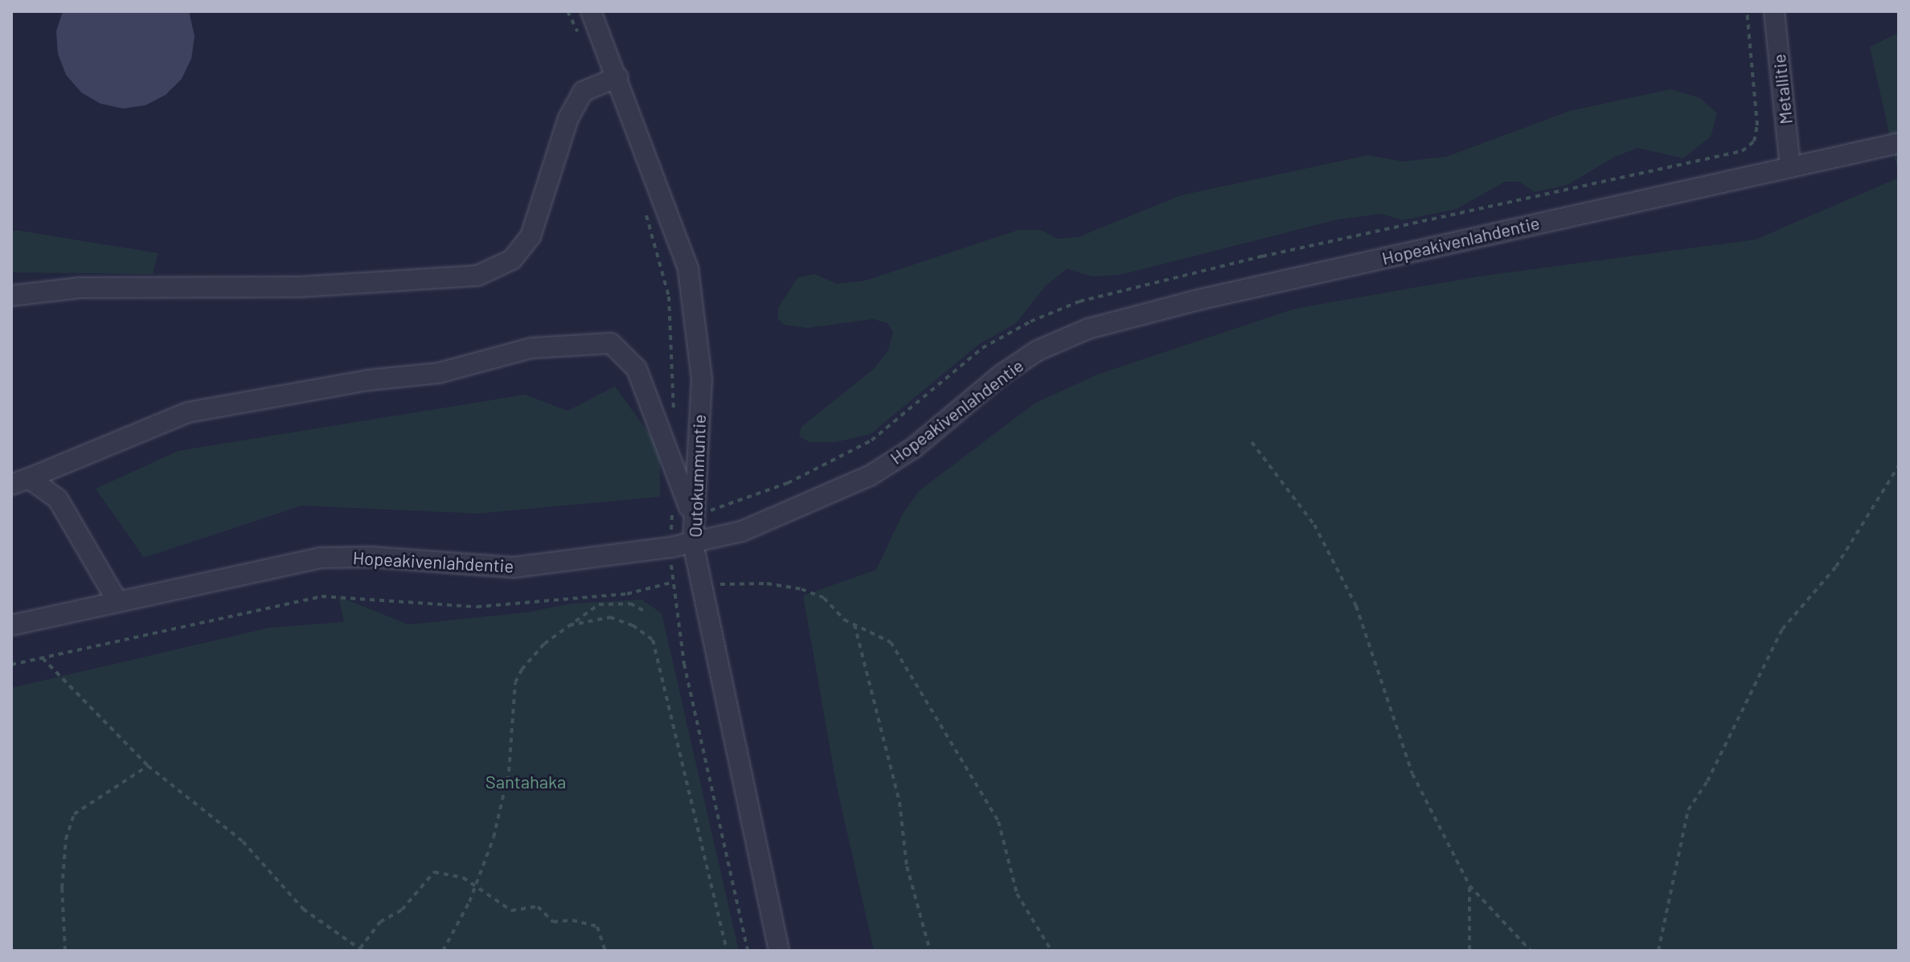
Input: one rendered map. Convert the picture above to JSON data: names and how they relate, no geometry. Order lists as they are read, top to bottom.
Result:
{
  "streets": {
    "street": ["Metallitie", "Hopeakivenlahdentie", "Outokummuntie"]
  },
  "crossings": [
    ["Metallitie", "Hopeakivenlahdentie"],
    ["Hopeakivenlahdentie", "Outokummuntie"]
  ],
  "parks": ["Santahaka"]
}
